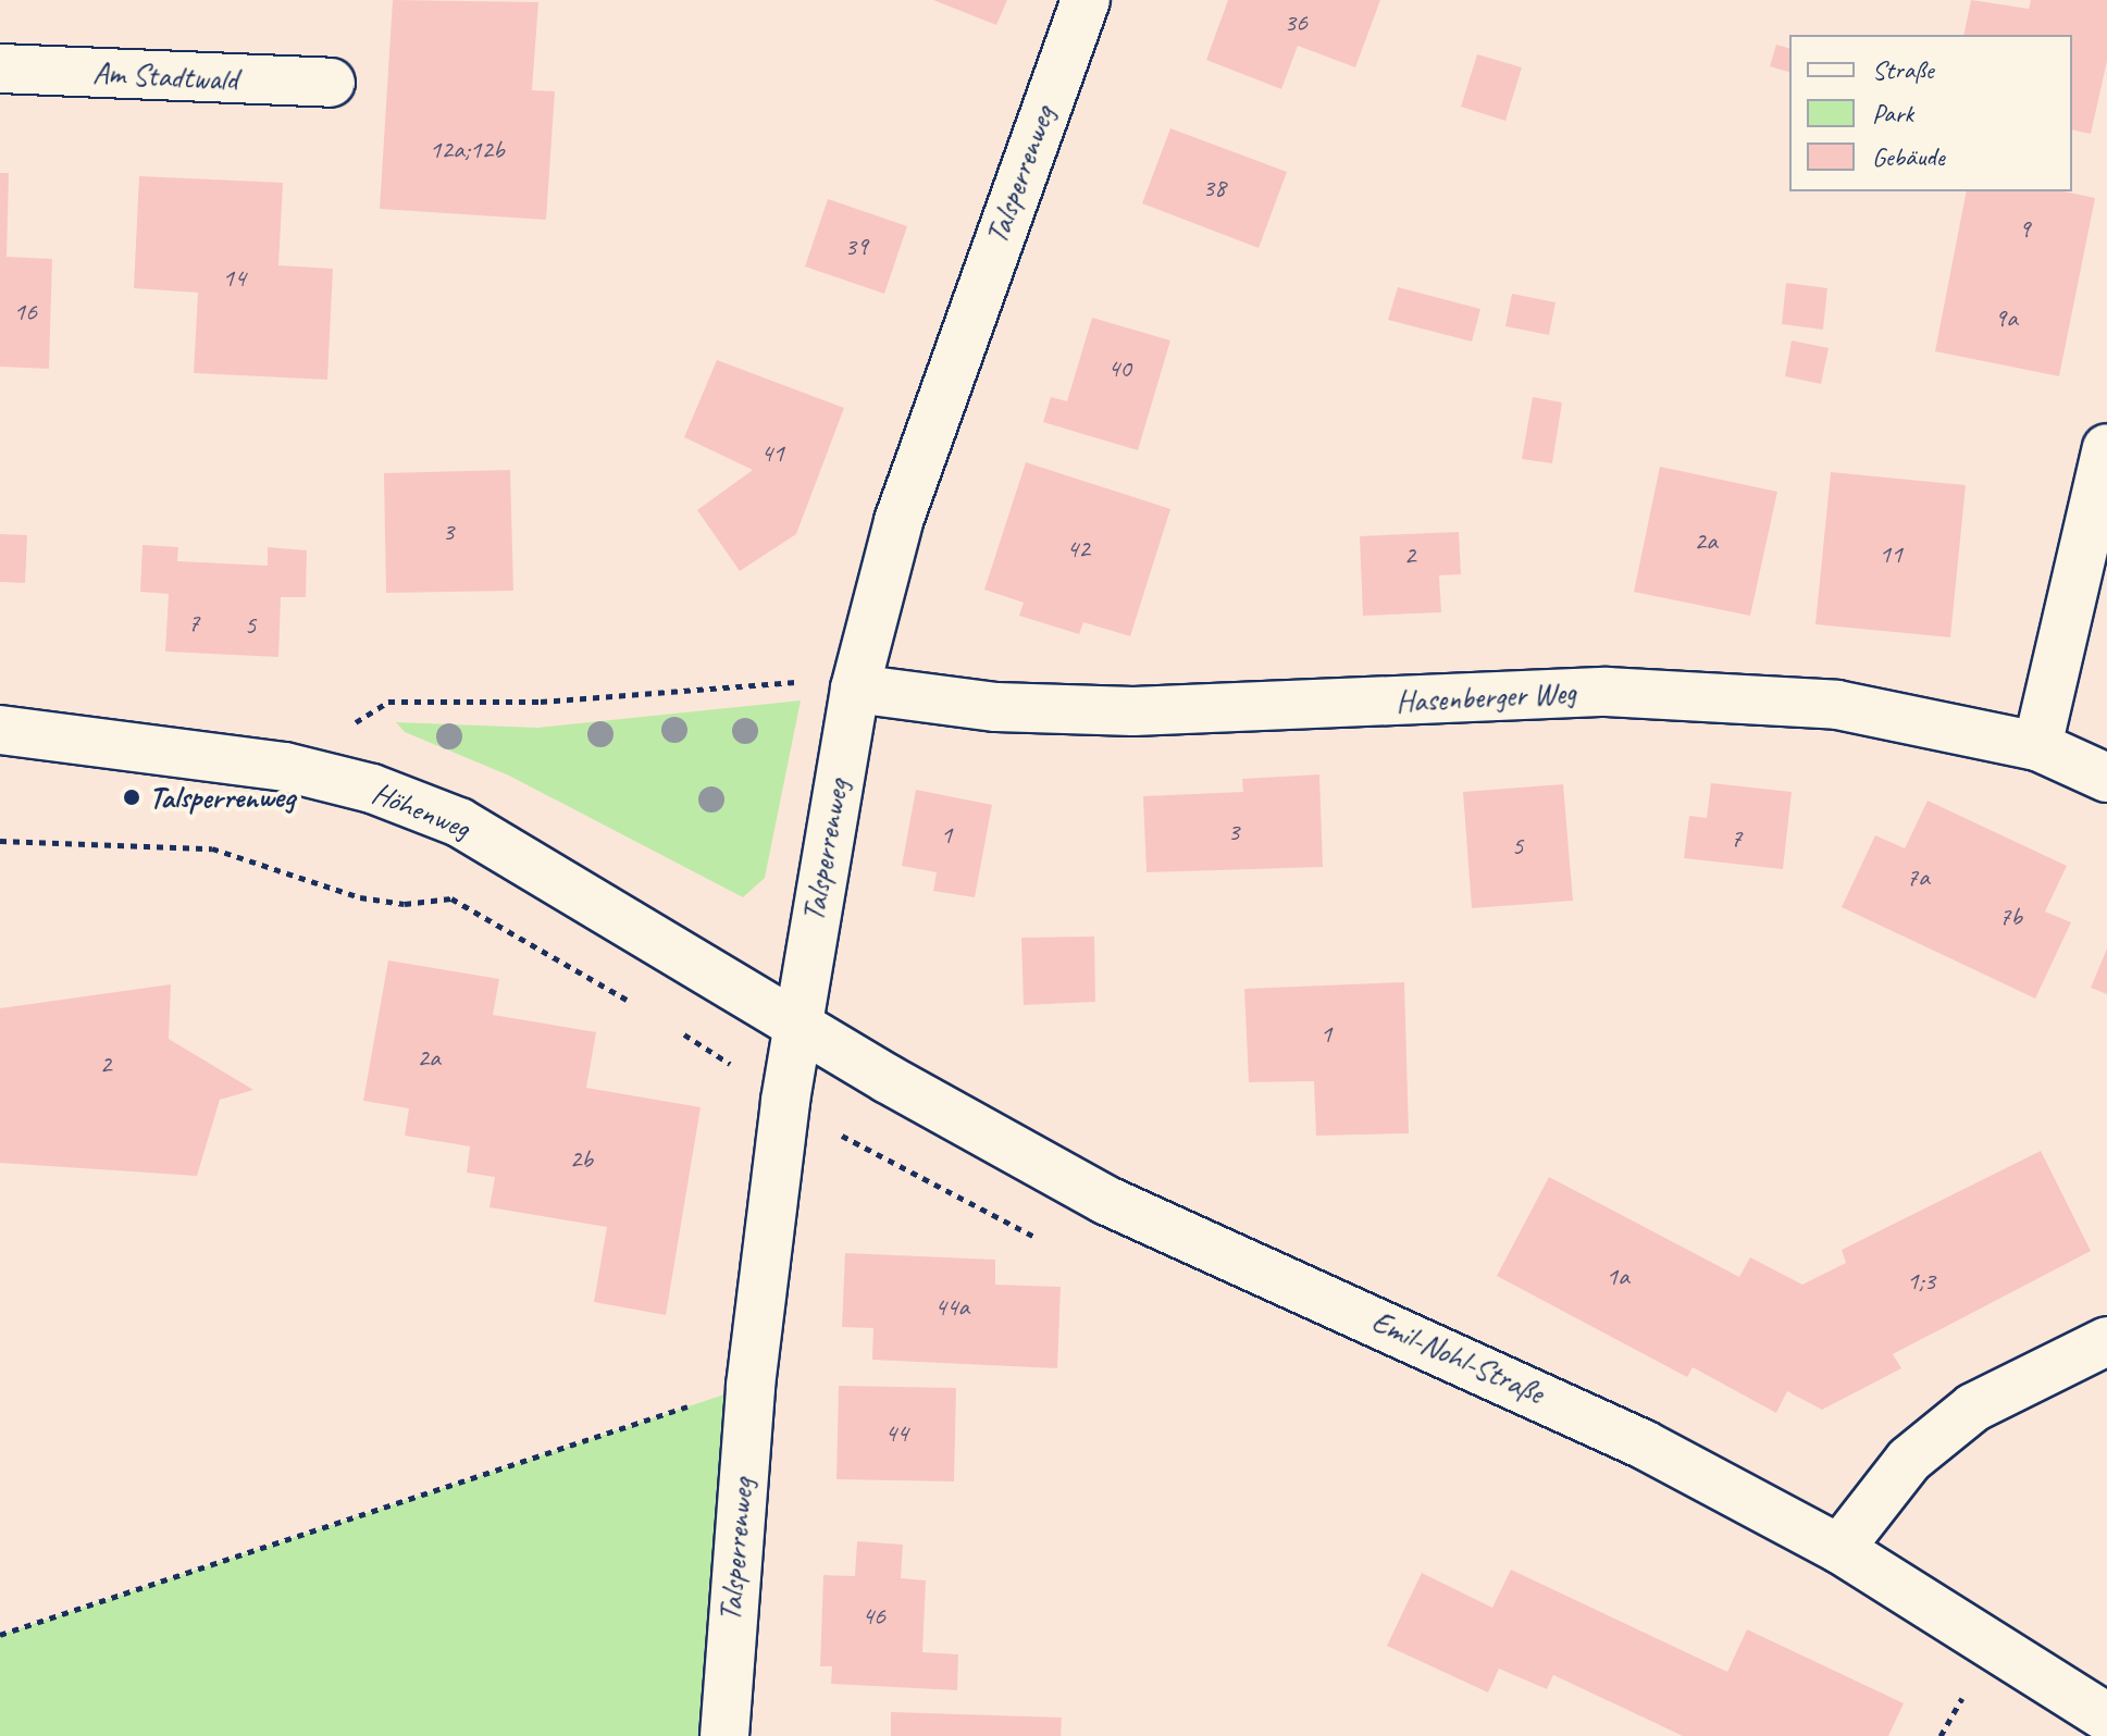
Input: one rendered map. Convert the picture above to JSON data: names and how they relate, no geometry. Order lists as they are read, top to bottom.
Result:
{
  "streets": {
    "street": [
      "Am Stadtwald",
      "Talsperrenweg",
      "Hasenberger Weg",
      "Höhenweg",
      "Emil-Nohl-Straße"
    ]
  },
  "crossings": [
    ["Talsperrenweg", "Hasenberger Weg"],
    ["Talsperrenweg", "Höhenweg"],
    ["Talsperrenweg", "Emil-Nohl-Straße"],
    ["Höhenweg", "Emil-Nohl-Straße"]
  ],
  "places": ["Talsperrenweg"],
  "house_numbers": [
    "36",
    "12a;12b",
    "38",
    "9",
    "39",
    "14",
    "16",
    "9a",
    "40",
    "41",
    "3",
    "2a",
    "42",
    "11",
    "2",
    "7",
    "5",
    "3",
    "1",
    "7",
    "5",
    "7a",
    "7b",
    "1",
    "2a",
    "2",
    "2b",
    "1a",
    "1;3",
    "44a",
    "44",
    "46"
  ],
  "legend": ["Straße", "Park", "Gebäude"]
}
